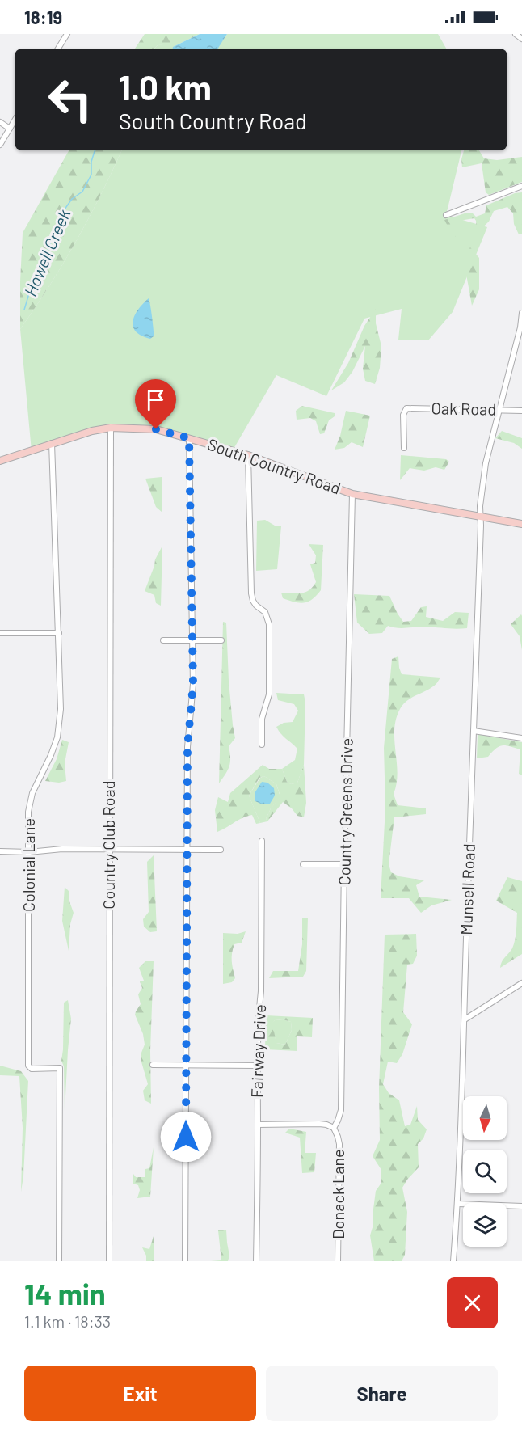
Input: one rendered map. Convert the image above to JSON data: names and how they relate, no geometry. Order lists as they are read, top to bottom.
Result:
{
  "streets": {
    "main road": ["South Country Road"],
    "street": [
      "Oak Road",
      "Country Greens Drive",
      "Country Club Road",
      "Colonial Lane",
      "Munsell Road",
      "Fairway Drive",
      "Donack Lane"
    ]
  },
  "crossings": [
    ["Oak Road", "Munsell Road"],
    ["South Country Road", "Country Greens Drive"],
    ["South Country Road", "Country Club Road"],
    ["South Country Road", "Colonial Lane"],
    ["South Country Road", "Munsell Road"],
    ["Country Greens Drive", "Donack Lane"]
  ],
  "water": ["Howell Creek"],
  "north": "bottom",
  "page": {
    "status": "18:19",
    "turn": ["1.0 km", "South Country Road"],
    "heading": ["14 min", "1.1 km · 18:33"],
    "buttons": ["Exit", "Share"]
  }
}
